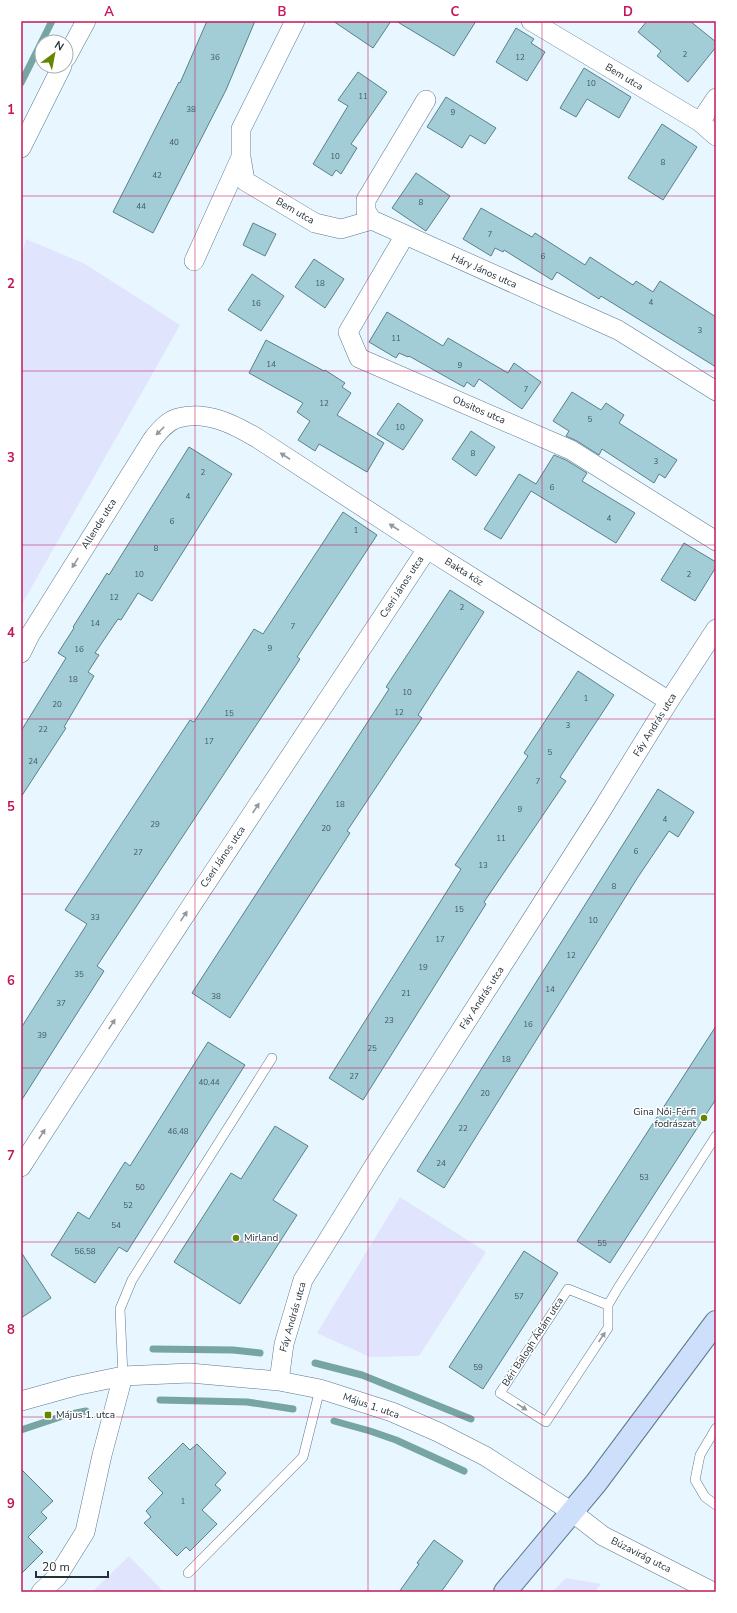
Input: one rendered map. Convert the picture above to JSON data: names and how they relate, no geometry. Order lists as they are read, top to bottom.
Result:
{
  "streets": {
    "street": [
      "Bem utca",
      "Háry János utca",
      "Obsitos utca",
      "Allende utca",
      "Bakta köz",
      "Cseri János utca",
      "Fáy András utca",
      "Május 1. utca",
      "Búzavirág utca"
    ],
    "lane": ["Béri Balogh Ádám utca"]
  },
  "crossings": [
    ["Bem utca", "Háry János utca"],
    ["Háry János utca", "Obsitos utca"],
    ["Allende utca", "Bakta köz"],
    ["Bakta köz", "Cseri János utca"],
    ["Bakta köz", "Fáy András utca"],
    ["Fáy András utca", "Május 1. utca"],
    ["Május 1. utca", "Búzavirág utca"]
  ],
  "one_way": ["Allende utca", "Bakta köz", "Cseri János utca"],
  "places": {
    "other": ["Gina Női-Férfi fodrászat", "Mirland"],
    "transit": ["Május 1. utca"]
  },
  "house_numbers": [
    "2",
    "36",
    "12",
    "10",
    "11",
    "38",
    "9",
    "40",
    "10",
    "8",
    "42",
    "8",
    "44",
    "7",
    "6",
    "18",
    "4",
    "16",
    "3",
    "11",
    "14",
    "9",
    "7",
    "12",
    "5",
    "10",
    "8",
    "3",
    "2",
    "6",
    "4",
    "4",
    "6",
    "1",
    "8",
    "10",
    "2",
    "12",
    "2",
    "14",
    "7",
    "9",
    "16",
    "18",
    "10",
    "1",
    "20",
    "12",
    "15",
    "3",
    "22",
    "17",
    "5",
    "24",
    "7",
    "18",
    "9",
    "4",
    "29",
    "20",
    "11",
    "6",
    "27",
    "13",
    "8",
    "15",
    "33",
    "10",
    "17",
    "12",
    "19",
    "35",
    "14",
    "21",
    "38",
    "37",
    "23",
    "16",
    "39",
    "25",
    "18",
    "27",
    "40,44",
    "20",
    "22",
    "46,48",
    "24",
    "53",
    "50",
    "52",
    "54",
    "55",
    "56,58",
    "57",
    "59",
    "1"
  ],
  "scale_bar": "20 m",
  "north": "top right",
  "grid": {
    "columns": [
      "A",
      "B",
      "C",
      "D"
    ],
    "rows": [
      "1",
      "2",
      "3",
      "4",
      "5",
      "6",
      "7",
      "8",
      "9"
    ]
  }
}
